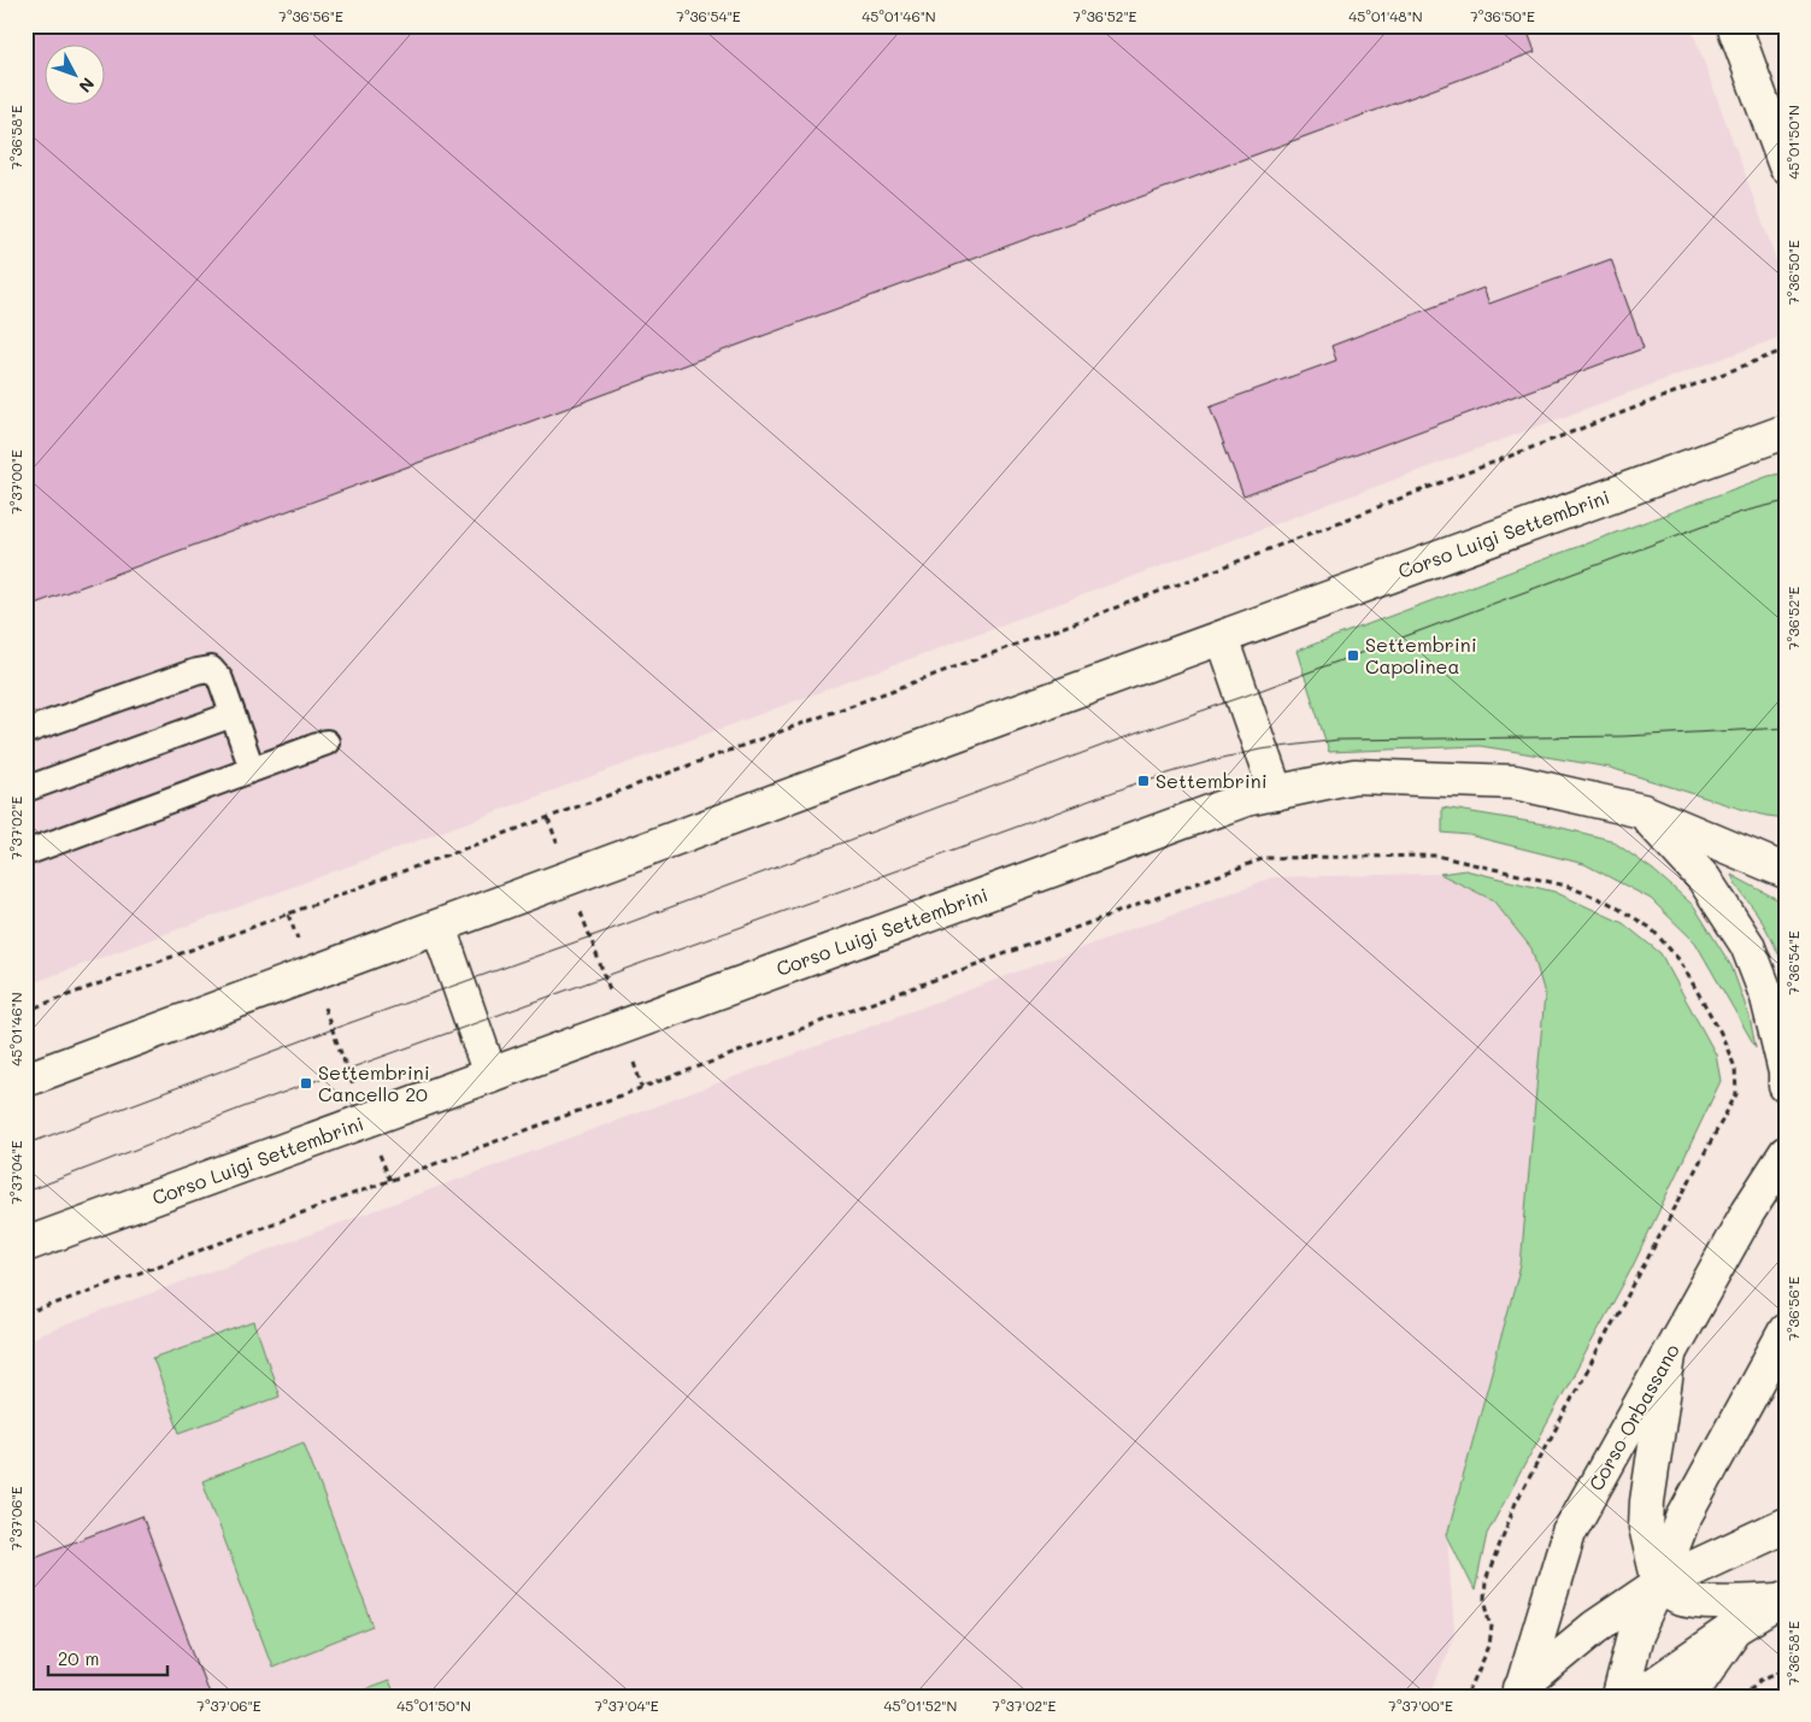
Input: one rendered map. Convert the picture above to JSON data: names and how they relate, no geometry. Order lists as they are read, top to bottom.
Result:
{
  "streets": {
    "main road": ["Corso Luigi Settembrini", "Corso Orbassano"]
  },
  "places": {
    "transit": ["Settembrini Capolinea", "Settembrini", "Settembrini Cancello 20"]
  },
  "scale_bar": "20 m",
  "north": "bottom right",
  "coordinates": [
    "7°36'56\"E",
    "7°36'54\"E",
    "45°01'46\"N",
    "7°36'52\"E",
    "45°01'48\"N",
    "7°36'50\"E",
    "7°36'58\"E",
    "45°01'50\"N",
    "7°37'00\"E",
    "7°37'02\"E",
    "7°37'04\"E",
    "7°37'06\"E",
    "45°01'52\"N"
  ]
}
